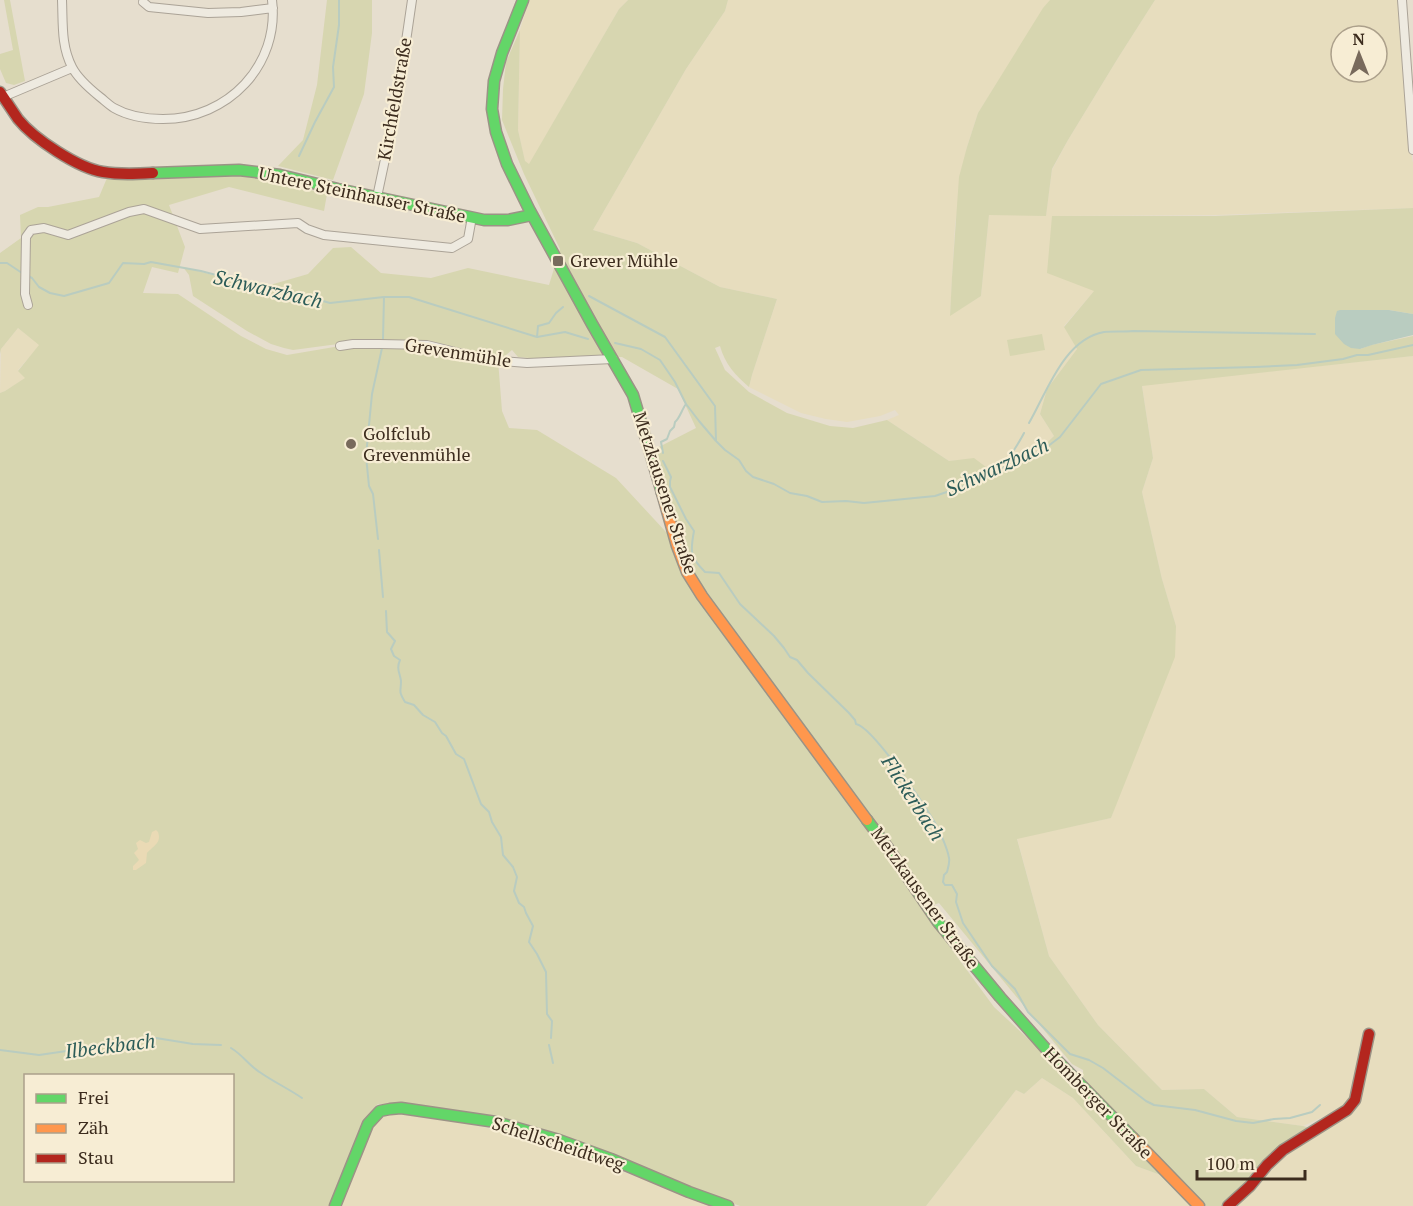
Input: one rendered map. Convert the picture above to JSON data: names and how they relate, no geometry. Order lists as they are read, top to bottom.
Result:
{
  "streets": {
    "main road": [
      "Untere Steinhauser Straße",
      "Metzkausener Straße",
      "Homberger Straße",
      "Schellscheidtweg"
    ],
    "street": ["Kirchfeldstraße", "Grevenmühle"]
  },
  "crossings": [
    ["Kirchfeldstraße", "Untere Steinhauser Straße"],
    ["Untere Steinhauser Straße", "Metzkausener Straße"],
    ["Grevenmühle", "Metzkausener Straße"],
    ["Metzkausener Straße", "Homberger Straße"]
  ],
  "water": ["Schwarzbach", "Flickerbach", "Ilbeckbach"],
  "places": {
    "transit": ["Grever Mühle"],
    "other": ["Golfclub Grevenmühle"]
  },
  "legend": ["Frei", "Zäh", "Stau"],
  "scale_bar": "100 m",
  "north": "top"
}
